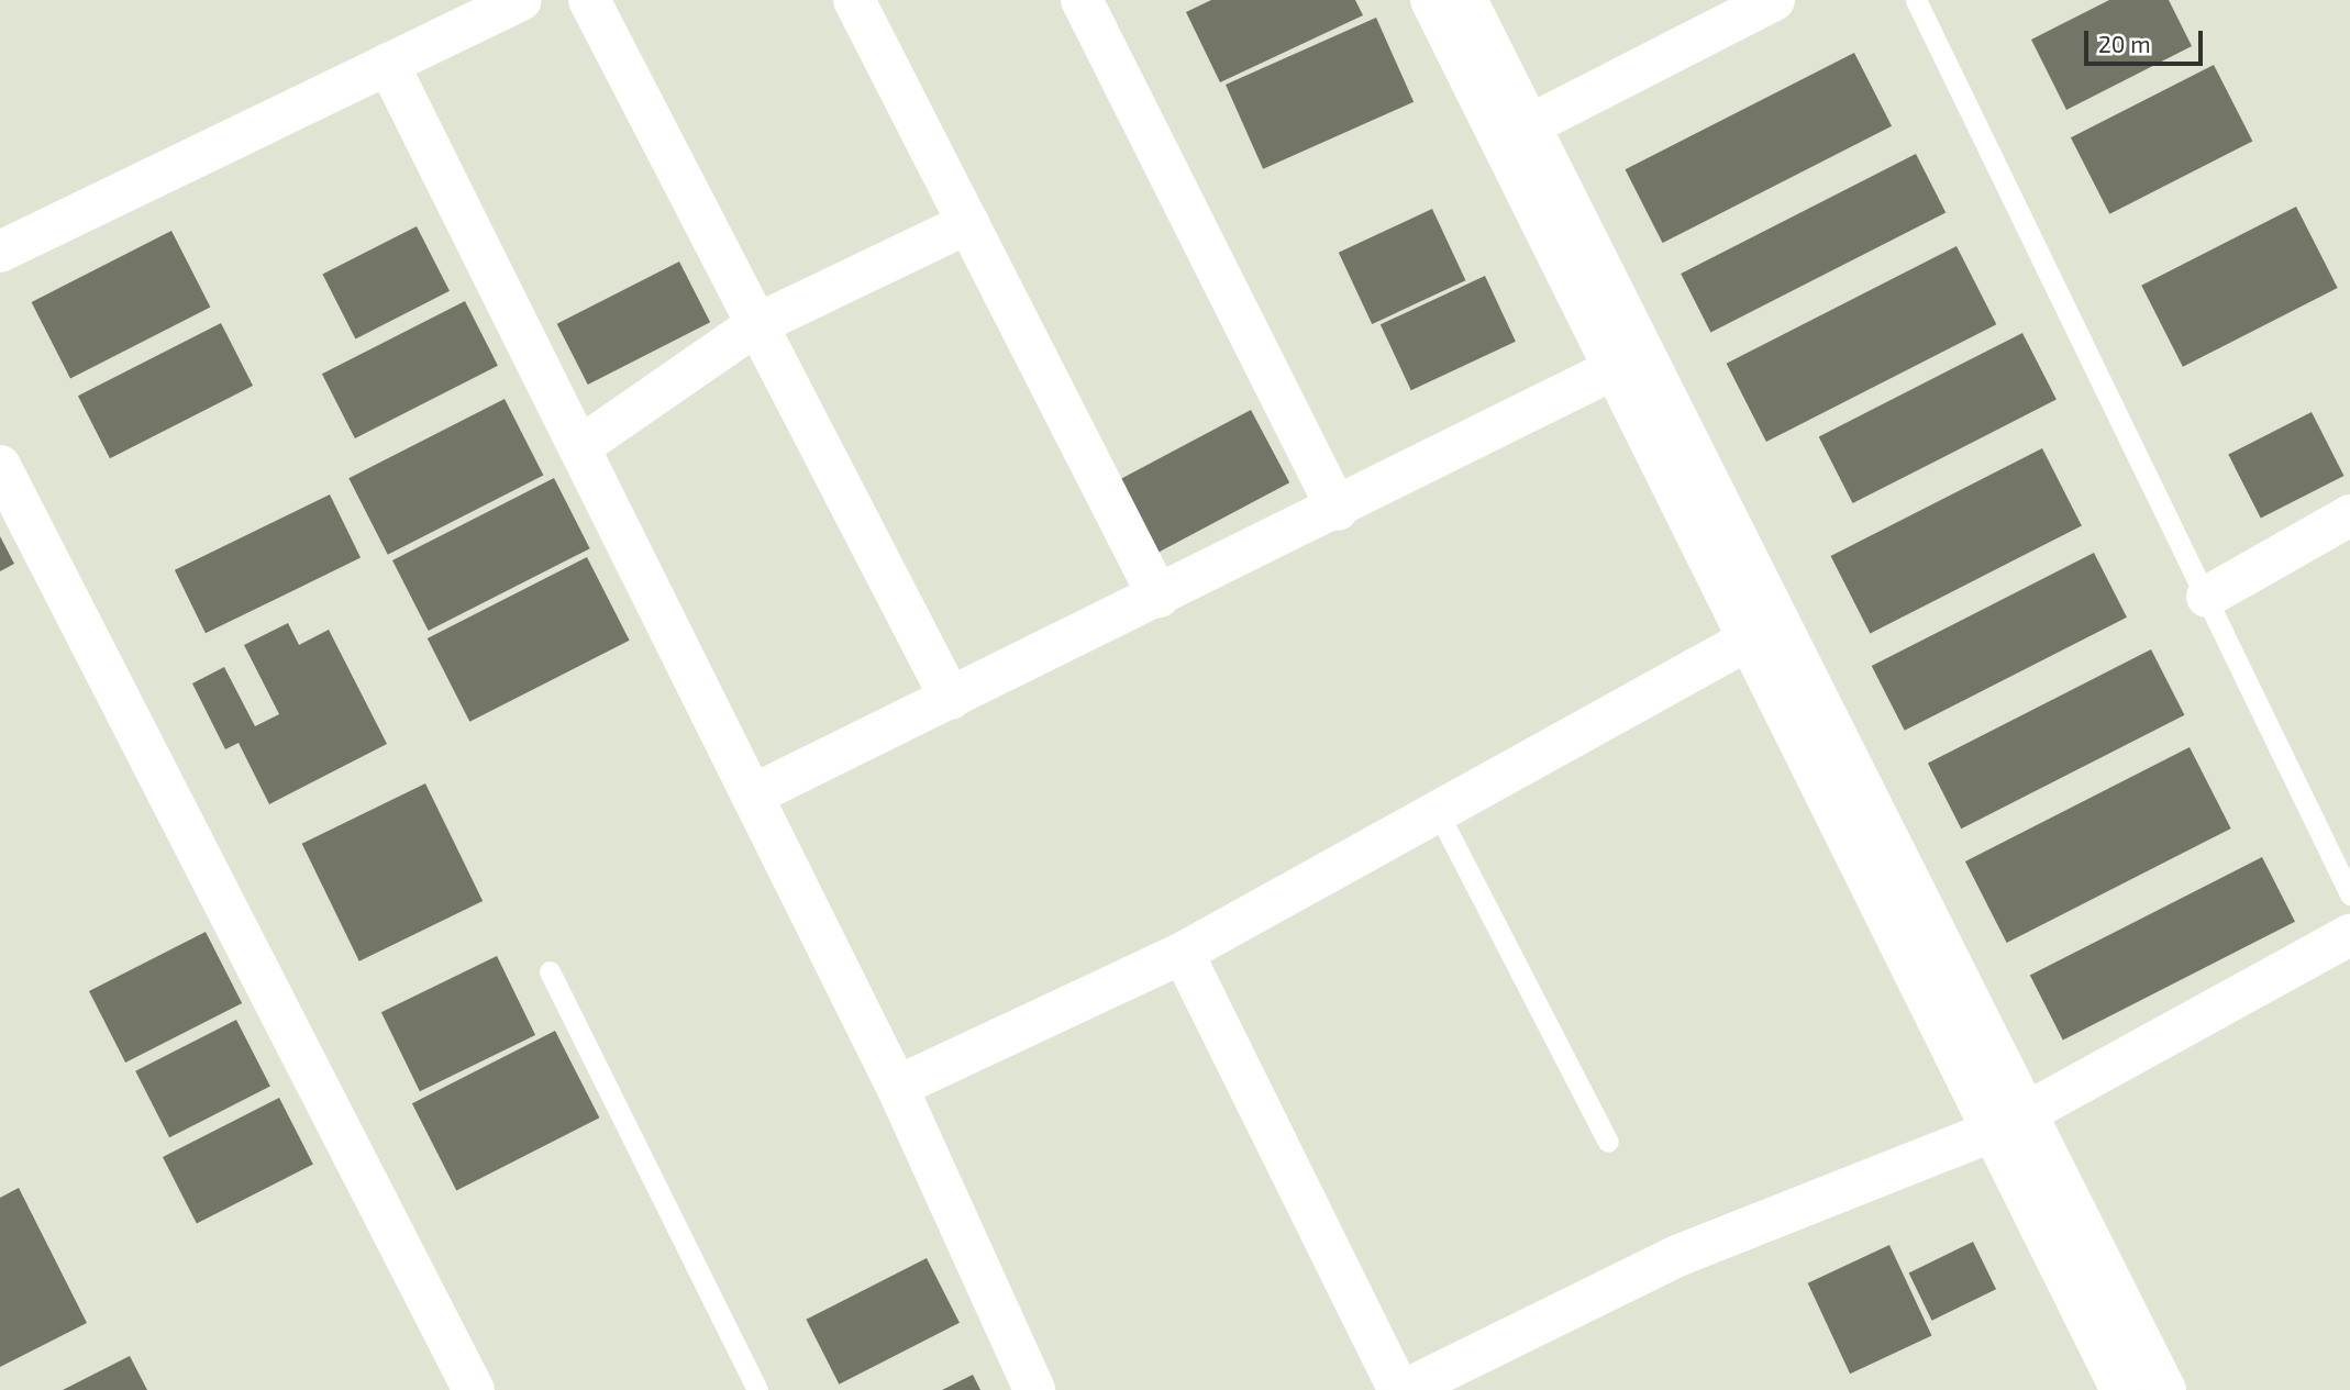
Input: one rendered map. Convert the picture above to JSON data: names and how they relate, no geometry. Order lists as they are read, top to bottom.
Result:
{
  "scale_bar": "20 m"
}
